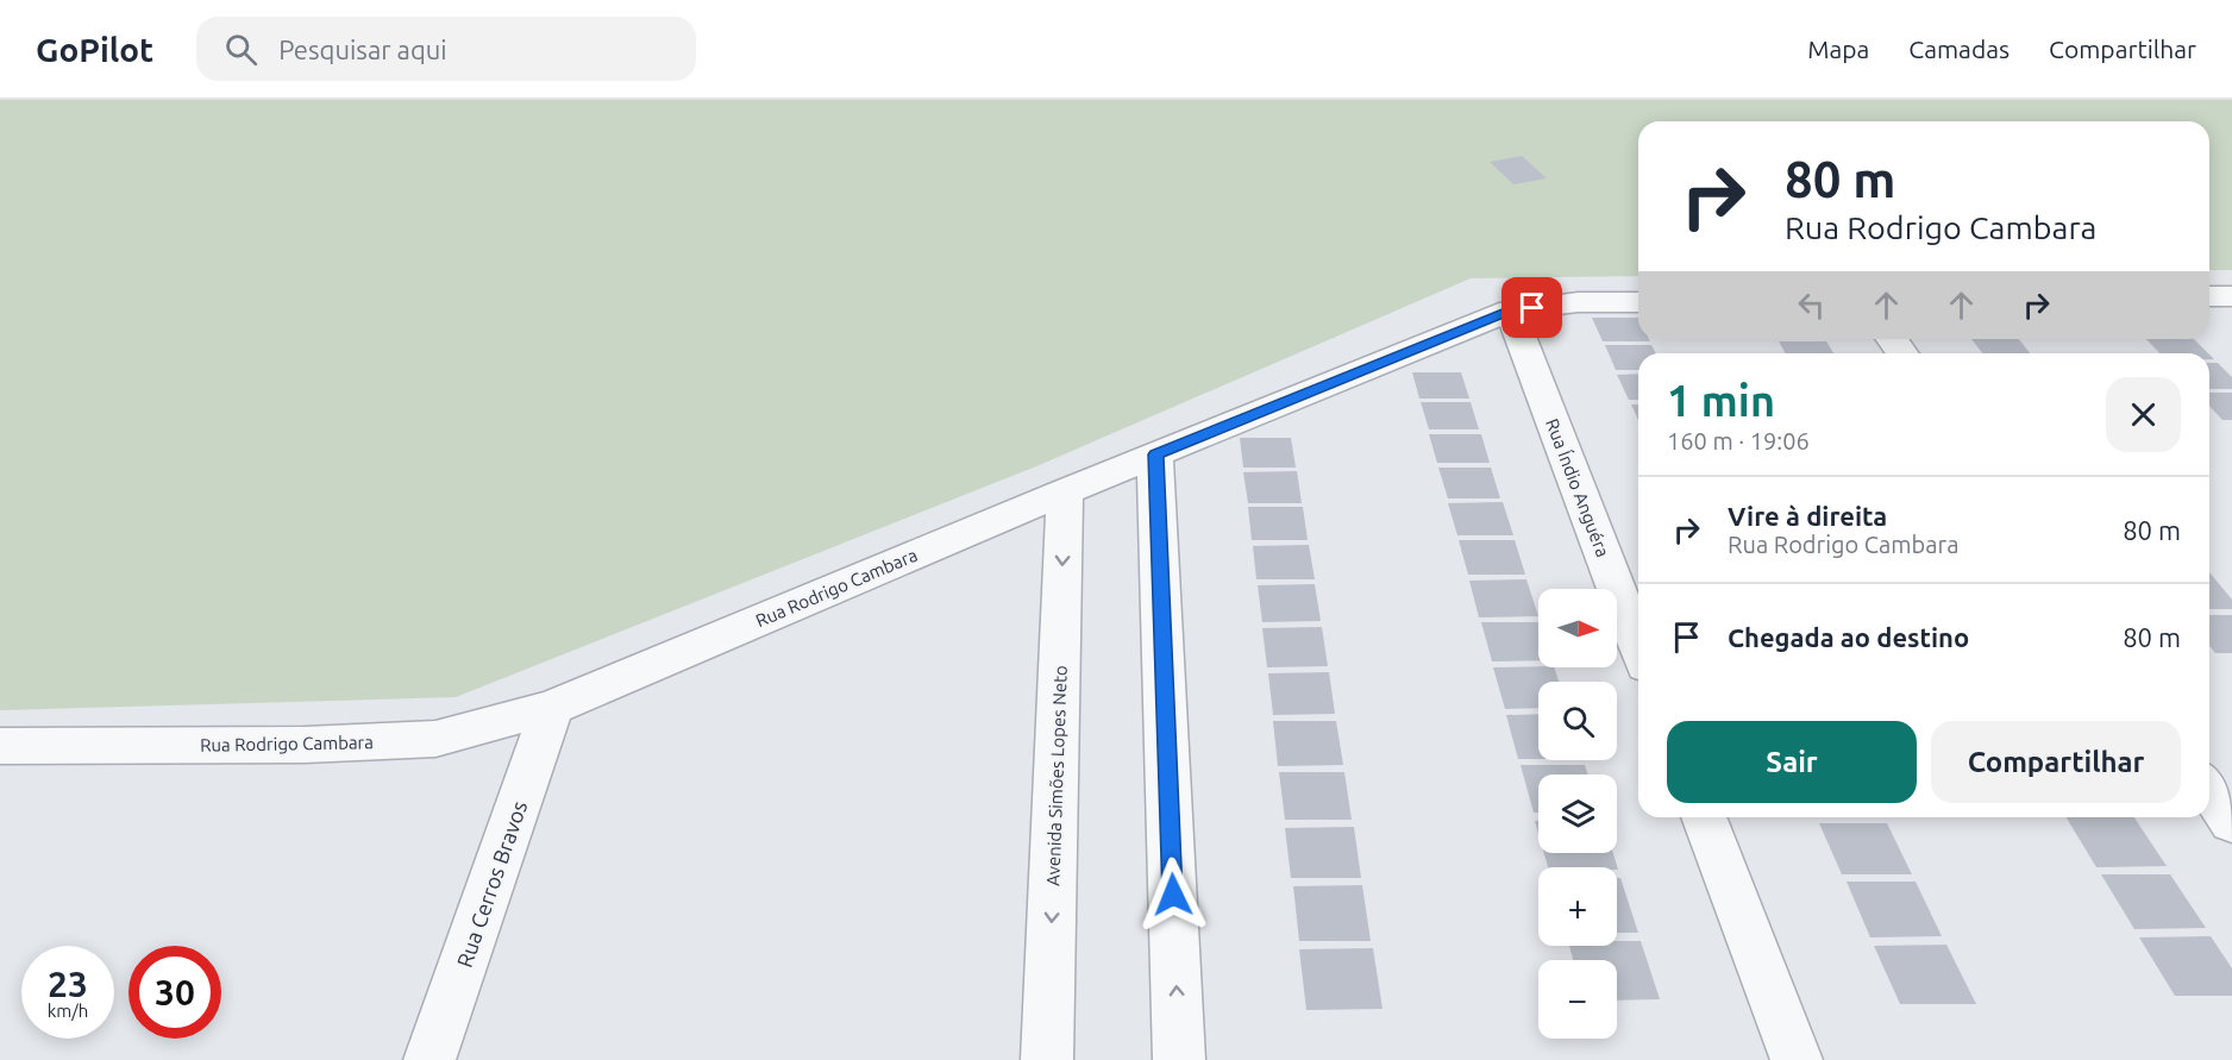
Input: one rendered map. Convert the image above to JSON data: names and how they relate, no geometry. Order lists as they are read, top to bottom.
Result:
{
  "streets": {
    "street": [
      "Rua Índio Anguéra",
      "Rua Rodrigo Cambara",
      "Avenida Simões Lopes Neto",
      "Rua Cerros Bravos"
    ]
  },
  "crossings": [
    ["Rua Índio Anguéra", "Rua Rodrigo Cambara"],
    ["Rua Rodrigo Cambara", "Avenida Simões Lopes Neto"],
    ["Rua Rodrigo Cambara", "Rua Cerros Bravos"]
  ],
  "north": "right",
  "page": {
    "header": "GoPilot",
    "search": "Pesquisar aqui",
    "nav": ["Mapa", "Camadas", "Compartilhar"],
    "turn": ["80 m", "Rua Rodrigo Cambara"],
    "heading": ["1 min", "160 m · 19:06"],
    "list": [
      {
        "name": "Vire à direita",
        "note": "Rua Rodrigo Cambara",
        "value": "80 m"
      },
      {
        "name": "Chegada ao destino",
        "value": "80 m"
      }
    ],
    "map_buttons": ["+", "−"],
    "buttons": ["Sair", "Compartilhar"],
    "speed": "23 km/h",
    "limit": "30"
  }
}
